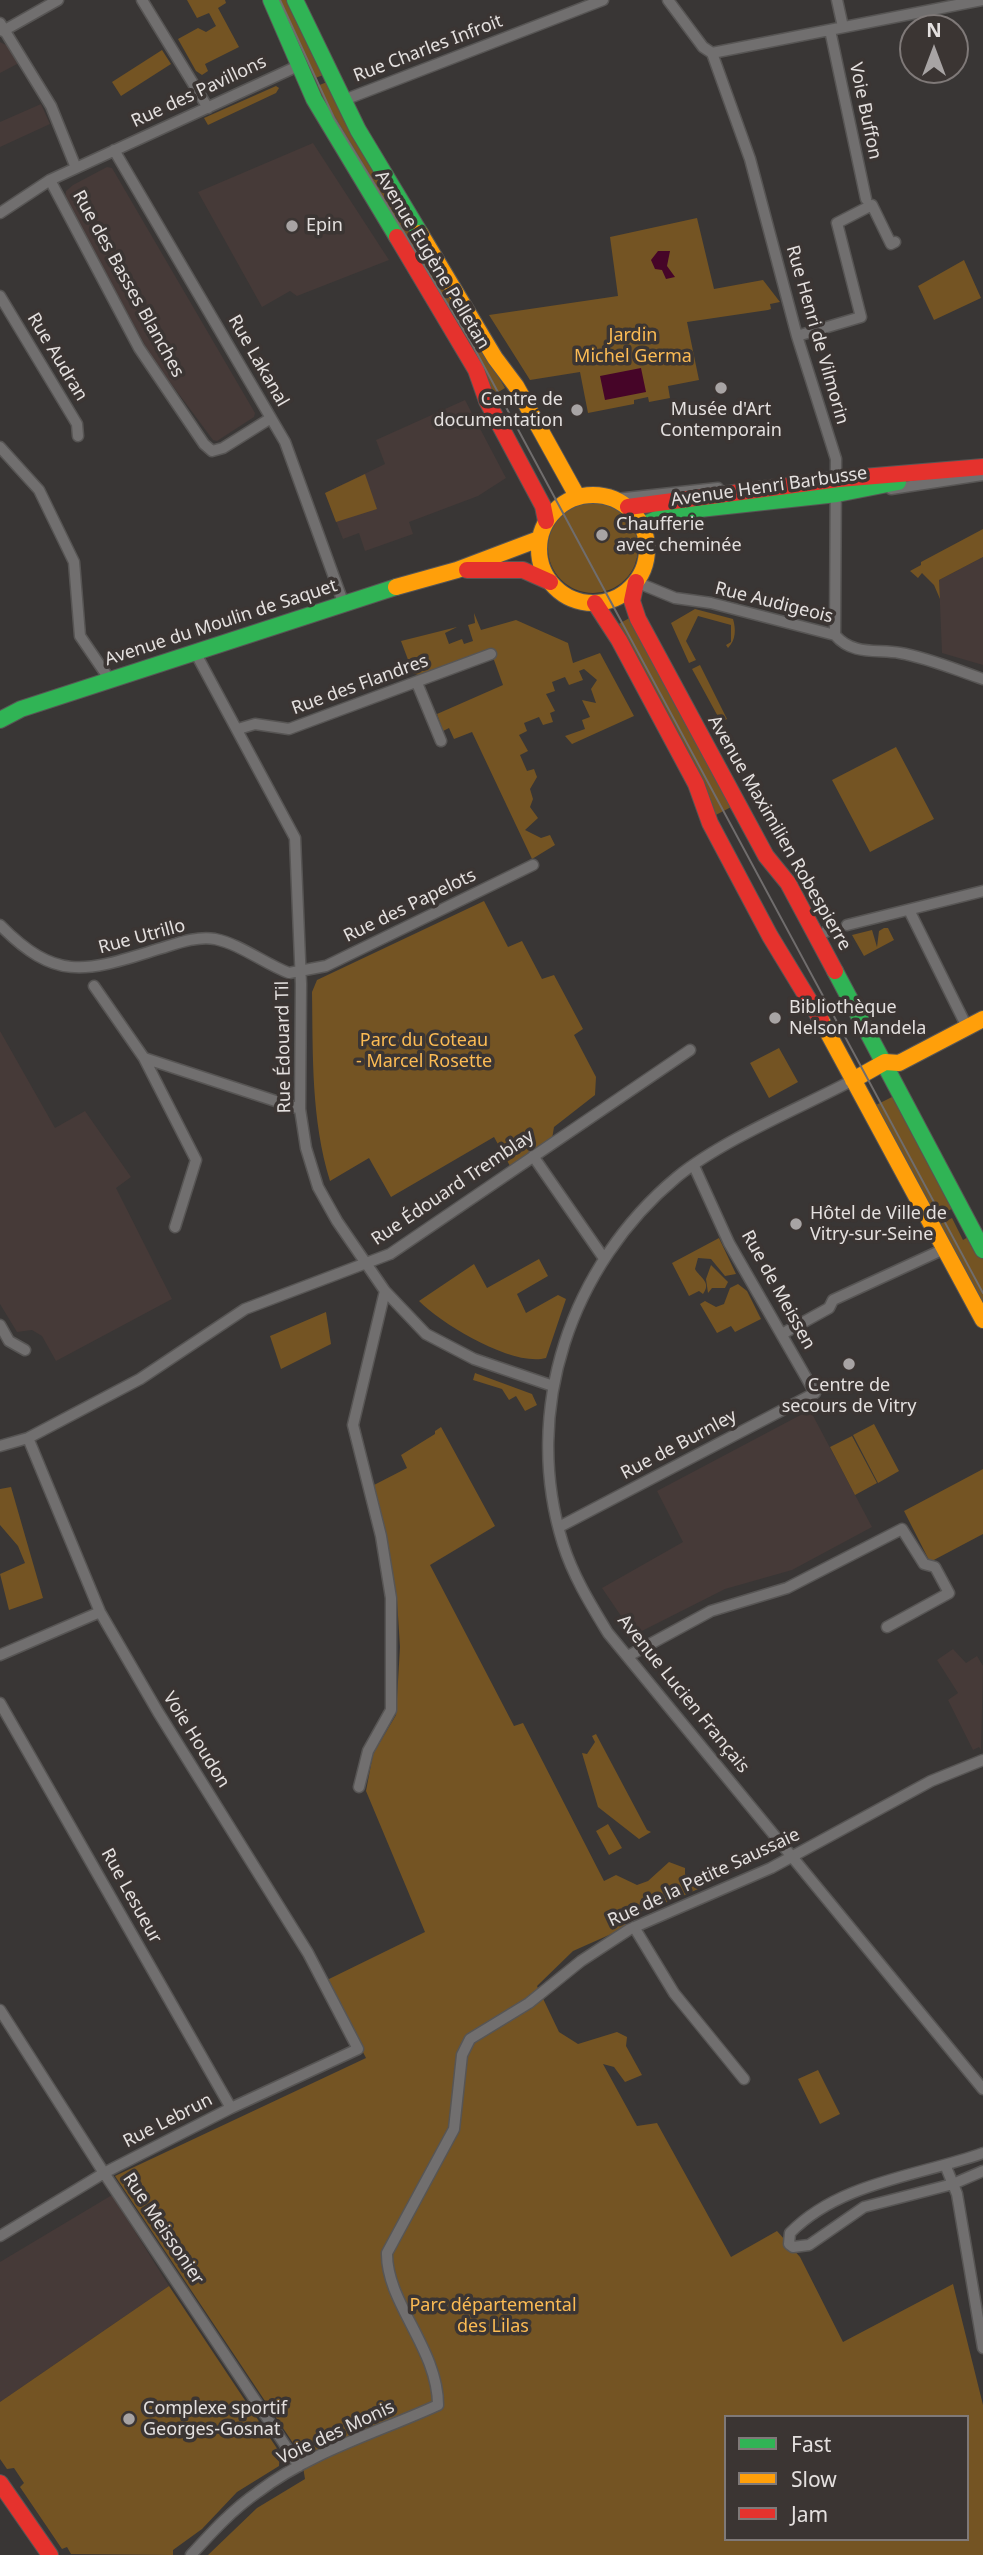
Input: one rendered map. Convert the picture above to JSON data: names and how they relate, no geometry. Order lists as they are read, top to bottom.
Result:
{
  "streets": {
    "main road": [
      "Avenue Eugène Pelletan",
      "Avenue Henri Barbusse",
      "Avenue du Moulin de Saquet",
      "Avenue Maximilien Robespierre"
    ],
    "street": [
      "Rue Charles Infroit",
      "Rue des Pavillons",
      "Voie Buffon",
      "Rue des Basses Blanches",
      "Rue Henri de Vilmorin",
      "Rue Audran",
      "Rue Lakanal",
      "Rue Audigeois",
      "Rue des Flandres",
      "Rue des Papelots",
      "Rue Utrillo",
      "Rue Édouard Til",
      "Rue Édouard Tremblay",
      "Rue de Meissen",
      "Rue de Burnley",
      "Avenue Lucien Français",
      "Voie Houdon",
      "Rue de la Petite Saussaie",
      "Rue Lesueur",
      "Rue Lebrun",
      "Rue Meissonier",
      "Voie des Monis"
    ]
  },
  "crossings": [
    ["Rue Charles Infroit", "Avenue Eugène Pelletan"],
    ["Rue des Pavillons", "Avenue Eugène Pelletan"],
    ["Rue des Pavillons", "Rue des Basses Blanches"],
    ["Rue des Pavillons", "Rue Lakanal"],
    ["Avenue Eugène Pelletan", "Avenue Henri Barbusse"],
    ["Avenue Eugène Pelletan", "Rue Audigeois"],
    ["Avenue Eugène Pelletan", "Avenue du Moulin de Saquet"],
    ["Avenue Eugène Pelletan", "Avenue Maximilien Robespierre"],
    ["Rue des Basses Blanches", "Rue Lakanal"],
    ["Rue Henri de Vilmorin", "Avenue Henri Barbusse"],
    ["Rue Henri de Vilmorin", "Rue Audigeois"],
    ["Rue Lakanal", "Avenue du Moulin de Saquet"],
    ["Avenue Henri Barbusse", "Rue Audigeois"],
    ["Avenue Henri Barbusse", "Avenue du Moulin de Saquet"],
    ["Avenue Henri Barbusse", "Avenue Maximilien Robespierre"],
    ["Rue Audigeois", "Avenue du Moulin de Saquet"],
    ["Rue Audigeois", "Avenue Maximilien Robespierre"],
    ["Avenue du Moulin de Saquet", "Avenue Maximilien Robespierre"],
    ["Avenue du Moulin de Saquet", "Rue Édouard Til"],
    ["Rue des Flandres", "Rue Édouard Til"],
    ["Rue des Papelots", "Rue Utrillo"],
    ["Rue des Papelots", "Rue Édouard Til"],
    ["Rue Utrillo", "Rue Édouard Til"],
    ["Rue Édouard Til", "Rue Édouard Tremblay"],
    ["Rue Édouard Til", "Avenue Lucien Français"],
    ["Rue Édouard Tremblay", "Voie Houdon"],
    ["Rue de Meissen", "Rue de Burnley"],
    ["Rue de Meissen", "Avenue Lucien Français"],
    ["Rue de Burnley", "Avenue Lucien Français"],
    ["Avenue Lucien Français", "Rue de la Petite Saussaie"],
    ["Voie Houdon", "Rue Lebrun"],
    ["Rue de la Petite Saussaie", "Voie des Monis"],
    ["Rue Lesueur", "Rue Lebrun"],
    ["Rue Lebrun", "Rue Meissonier"],
    ["Rue Meissonier", "Voie des Monis"]
  ],
  "parks": ["Jardin Michel Germa", "Parc du Coteau - Marcel Rosette", "Parc départemental des Lilas"],
  "places": [
    "Epin",
    "Musée d'Art Contemporain",
    "Centre de documentation",
    "Chaufferie avec cheminée",
    "Bibliothèque Nelson Mandela",
    "Hôtel de Ville de Vitry-sur-Seine",
    "Centre de secours de Vitry",
    "Complexe sportif Georges-Gosnat"
  ],
  "legend": ["Fast", "Slow", "Jam"],
  "north": "top"
}
